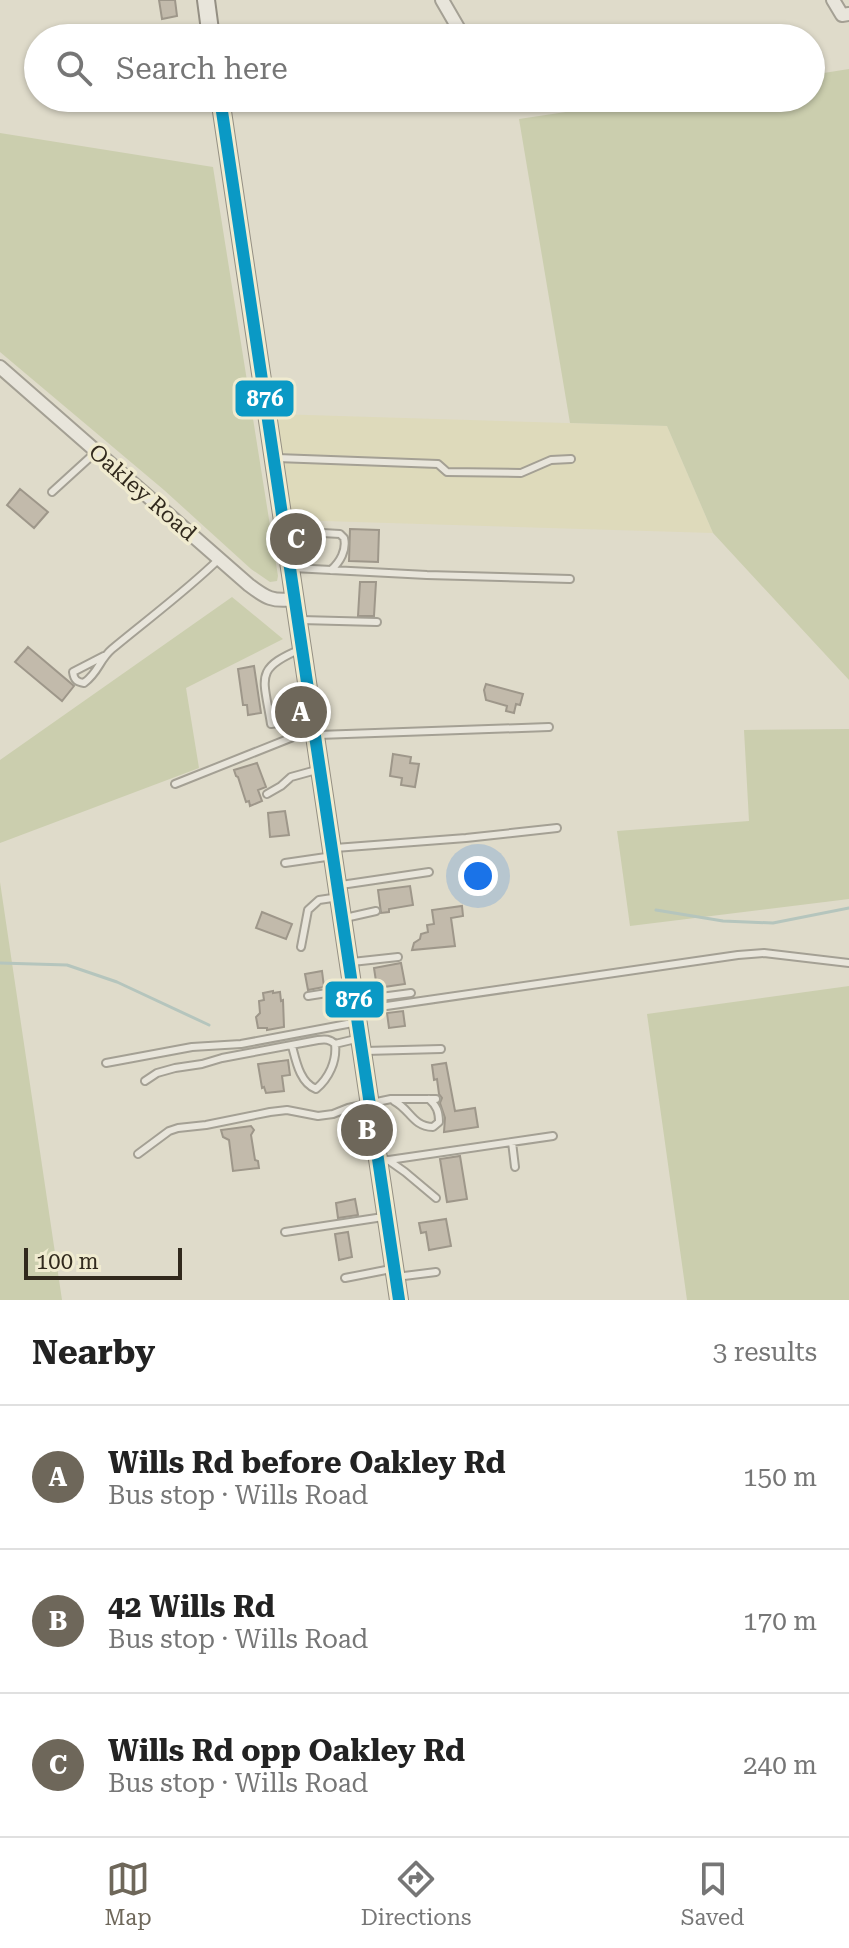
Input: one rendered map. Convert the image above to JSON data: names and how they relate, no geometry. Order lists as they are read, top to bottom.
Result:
{
  "streets": {
    "street": ["Oakley Road"]
  },
  "lines": ["transit line 876"],
  "scale_bar": "100 m",
  "page": {
    "search": "Search here",
    "pins": ["C", "A", "B"],
    "scale": "100 m",
    "heading": ["Nearby", "3 results"],
    "list": [
      {
        "mark": "A",
        "name": "Wills Rd before Oakley Rd",
        "note": "Bus stop · Wills Road",
        "value": "150 m"
      },
      {
        "mark": "B",
        "name": "42 Wills Rd",
        "note": "Bus stop · Wills Road",
        "value": "170 m"
      },
      {
        "mark": "C",
        "name": "Wills Rd opp Oakley Rd",
        "note": "Bus stop · Wills Road",
        "value": "240 m"
      }
    ],
    "nav": ["Map", "Directions", "Saved"]
  }
}
